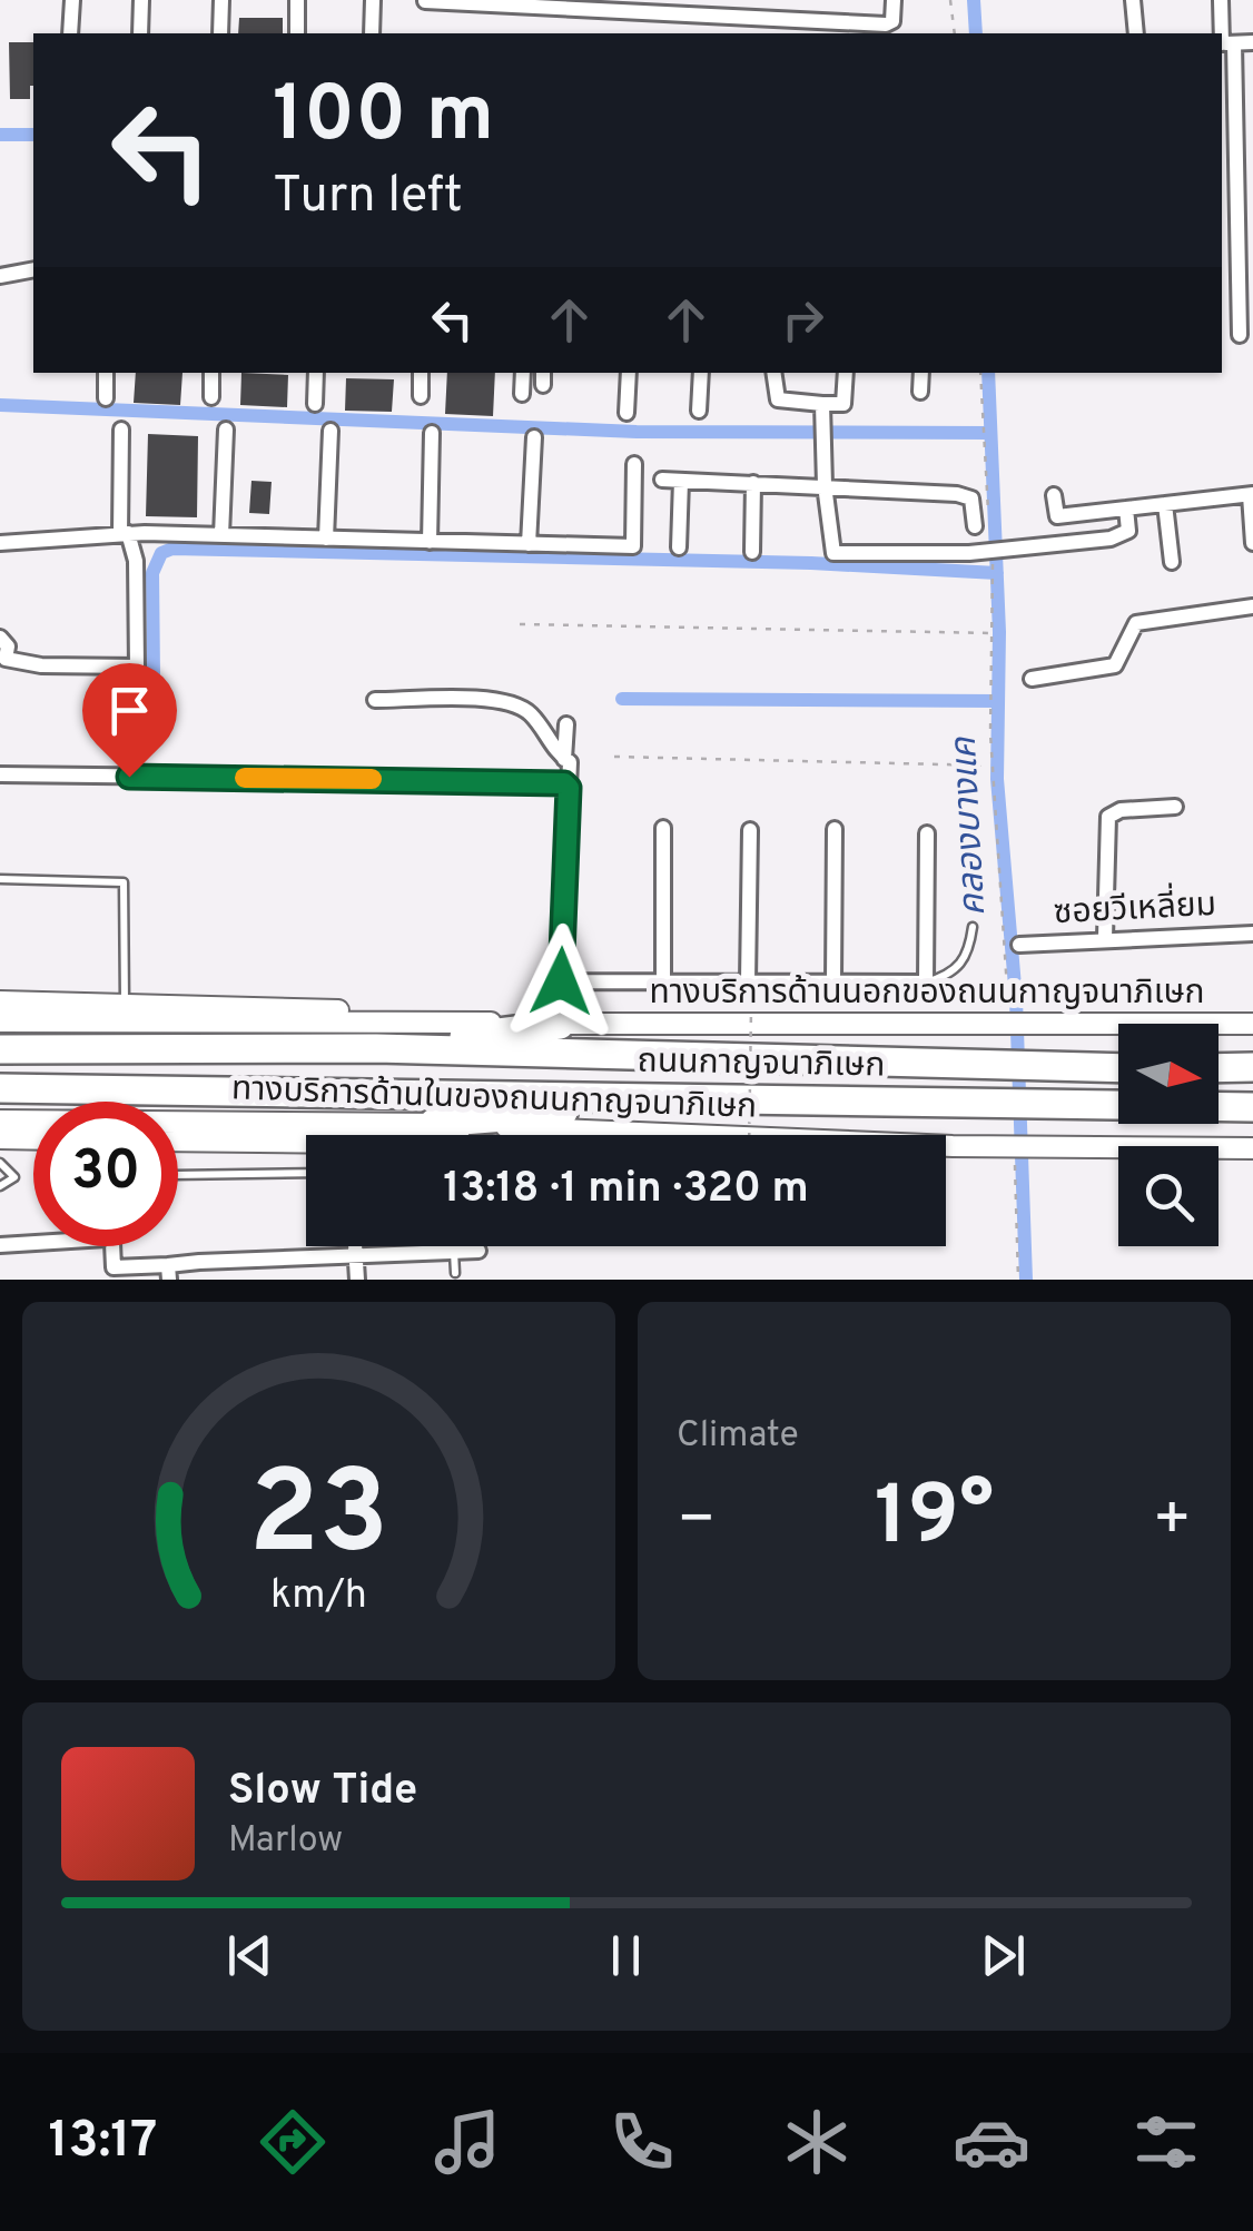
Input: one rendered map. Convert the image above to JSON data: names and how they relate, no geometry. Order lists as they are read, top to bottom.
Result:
{
  "streets": {
    "highway": ["ถนนกาญจนาภิเษก"],
    "main road": ["ทางบริการด้านนอกของถนนกาญจนาภิเษก", "ทางบริการด้านในของถนนกาญจนาภิเษก"],
    "street": ["ซอยวีเหลี่ยม"]
  },
  "crossings": [
    ["ทางบริการด้านนอกของถนนกาญจนาภิเษก", "ถนนกาญจนาภิเษก"]
  ],
  "water": ["คลองบางแค"],
  "north": "right",
  "page": {
    "turn": ["100 m", "Turn left"],
    "limit": "30",
    "trip": "13:18 · 1 min · 320 m",
    "tile": "Climate",
    "heat": ["−", "19°", "+"],
    "song": ["Slow Tide", "Marlow"],
    "tabs": "13:17",
    "gauge": ["23", "km/h"]
  }
}
